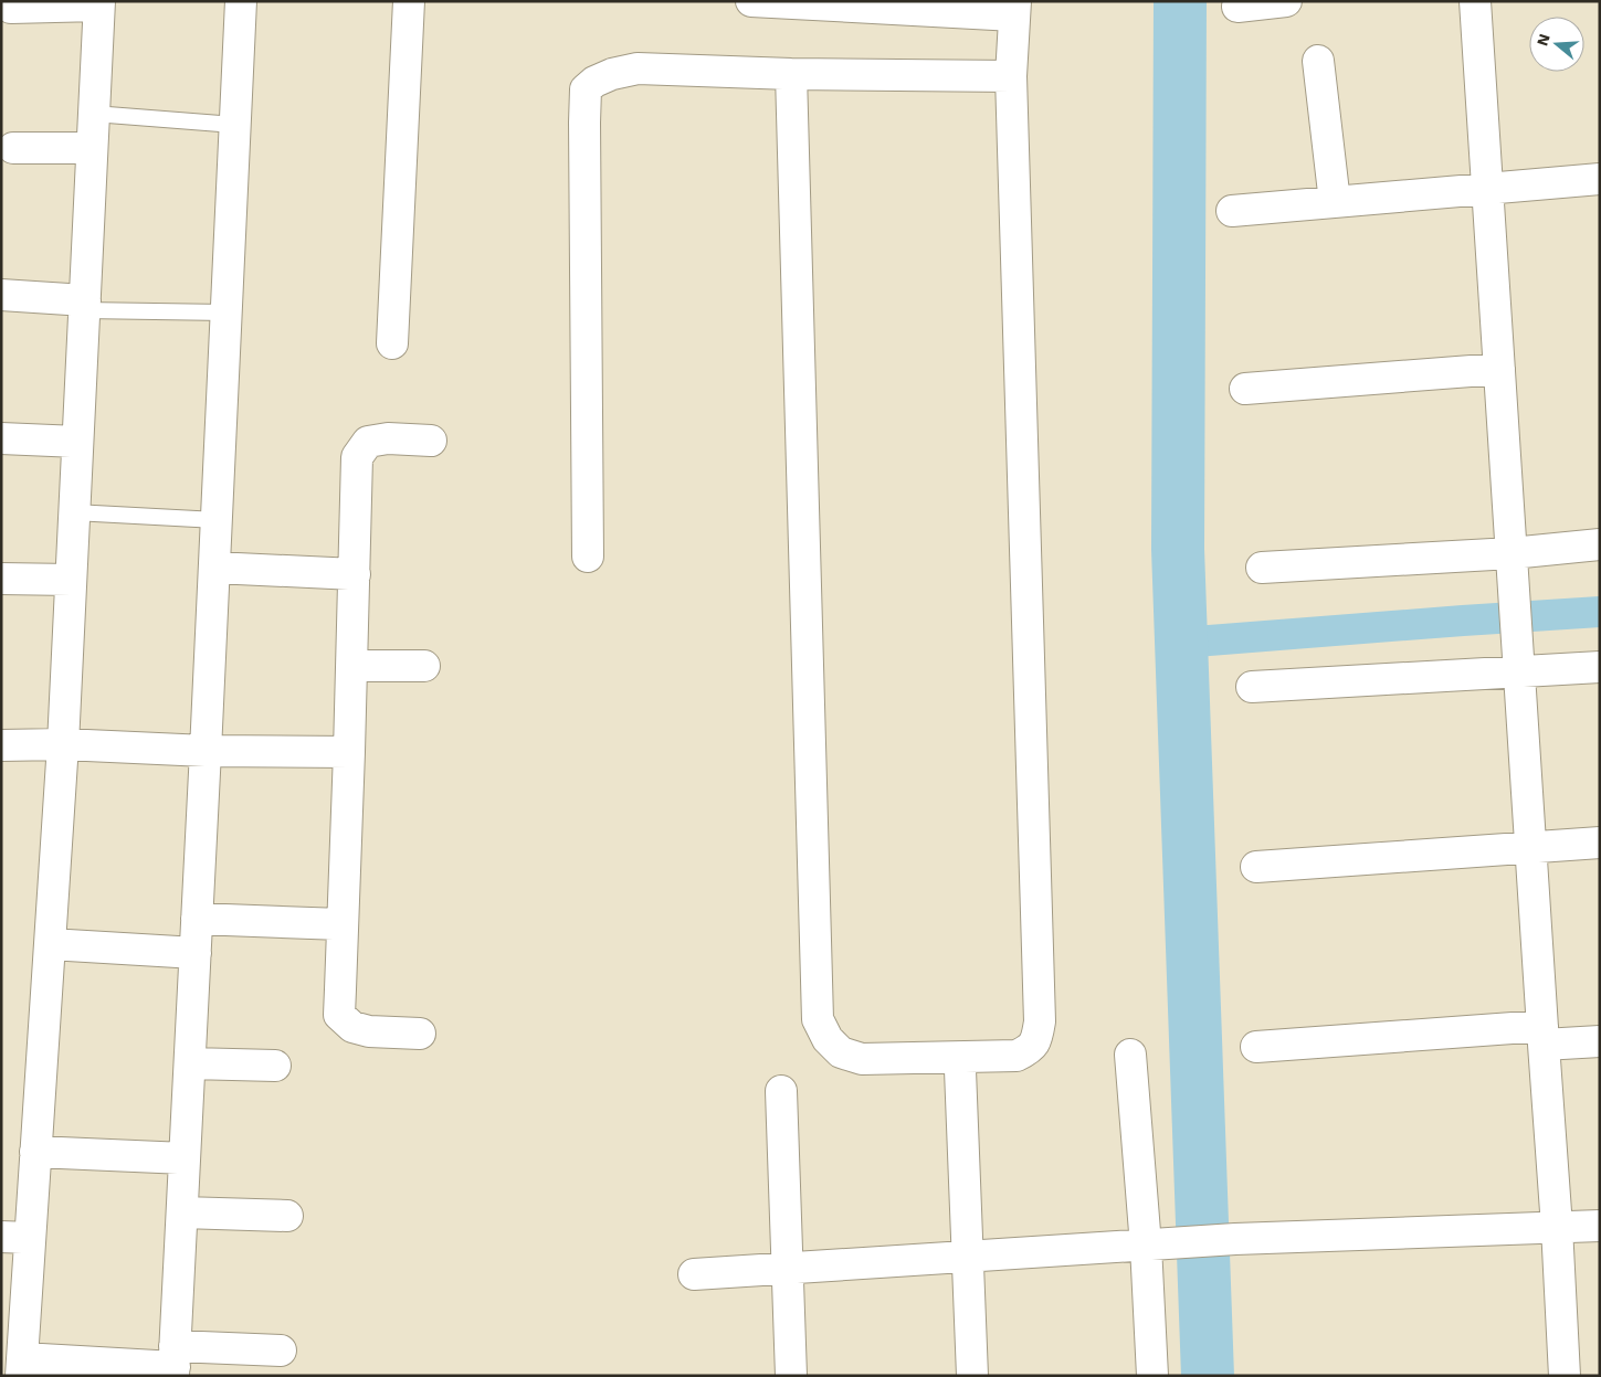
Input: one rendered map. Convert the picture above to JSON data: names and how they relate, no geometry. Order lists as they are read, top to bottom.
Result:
{
  "north": "left"
}
